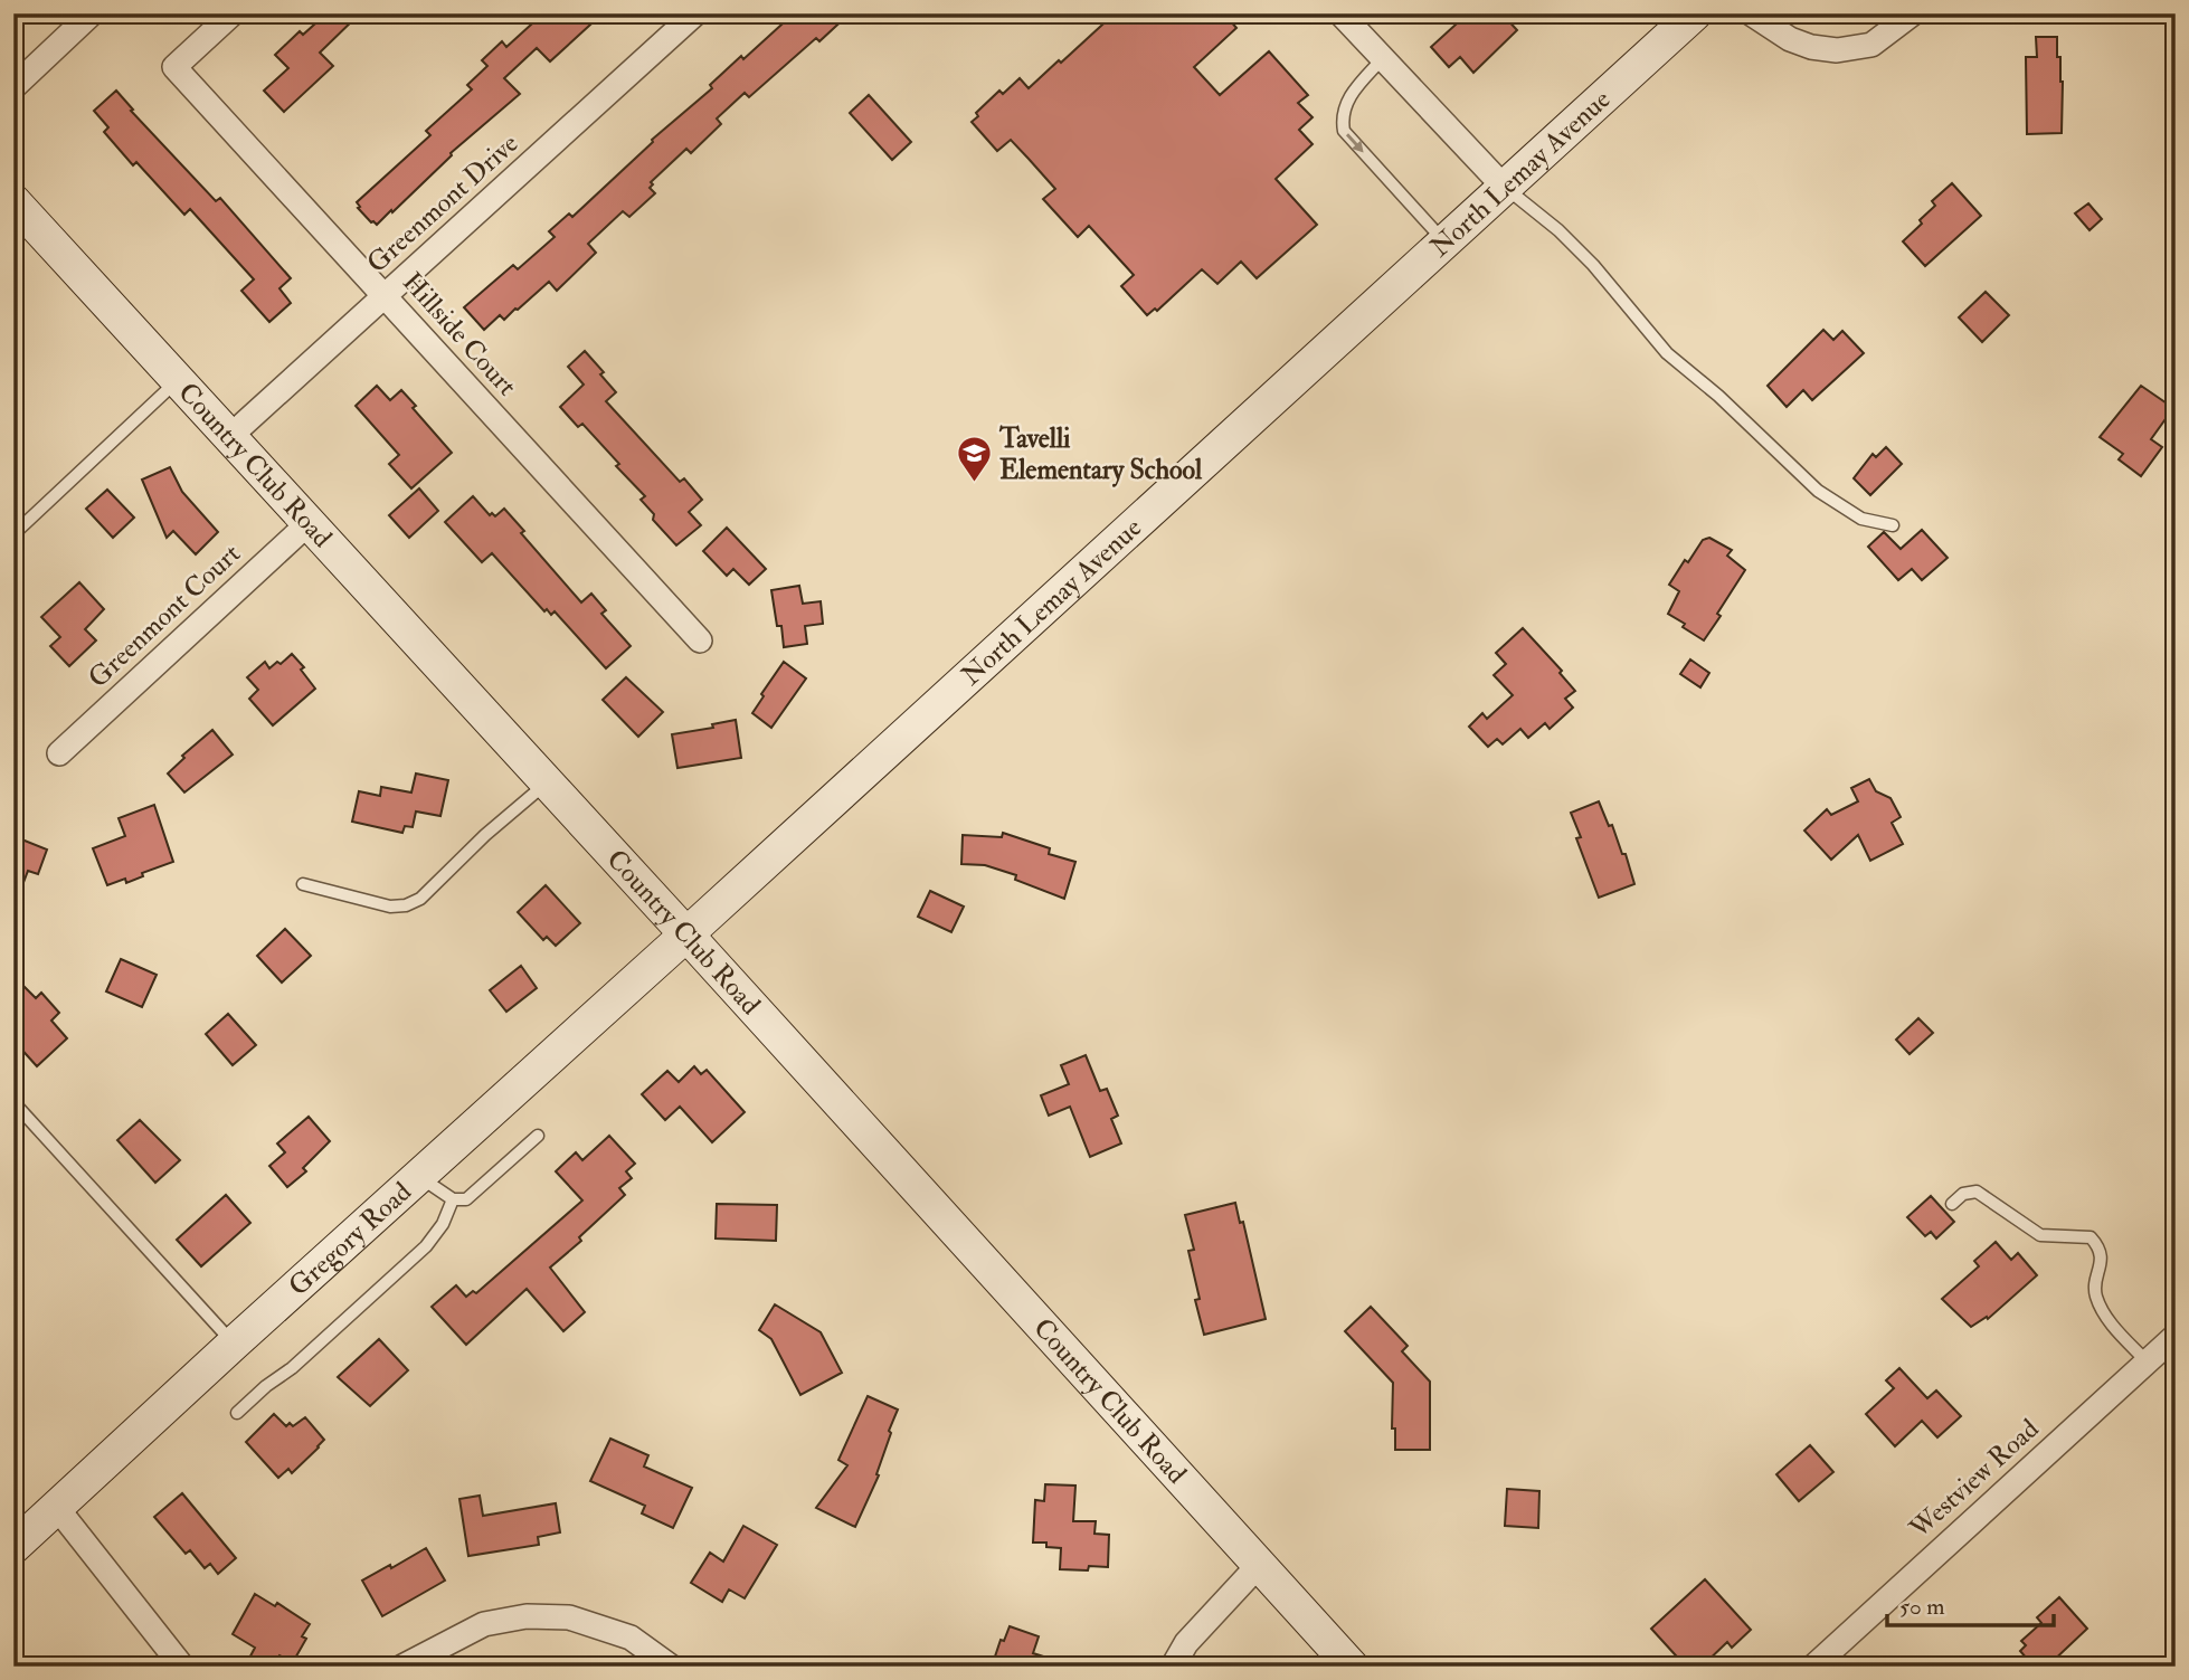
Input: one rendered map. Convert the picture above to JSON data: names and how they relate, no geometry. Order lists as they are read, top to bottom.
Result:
{
  "streets": {
    "street": [
      "North Lemay Avenue",
      "Greenmont Drive",
      "Hillside Court",
      "Country Club Road",
      "Greenmont Court",
      "Gregory Road",
      "Westview Road"
    ]
  },
  "crossings": [
    ["North Lemay Avenue", "Country Club Road"],
    ["North Lemay Avenue", "Gregory Road"],
    ["Greenmont Drive", "Hillside Court"],
    ["Greenmont Drive", "Country Club Road"],
    ["Country Club Road", "Greenmont Court"],
    ["Country Club Road", "Gregory Road"]
  ],
  "places": {
    "school or university": ["Tavelli Elementary School"]
  },
  "scale_bar": "50 m"
}
